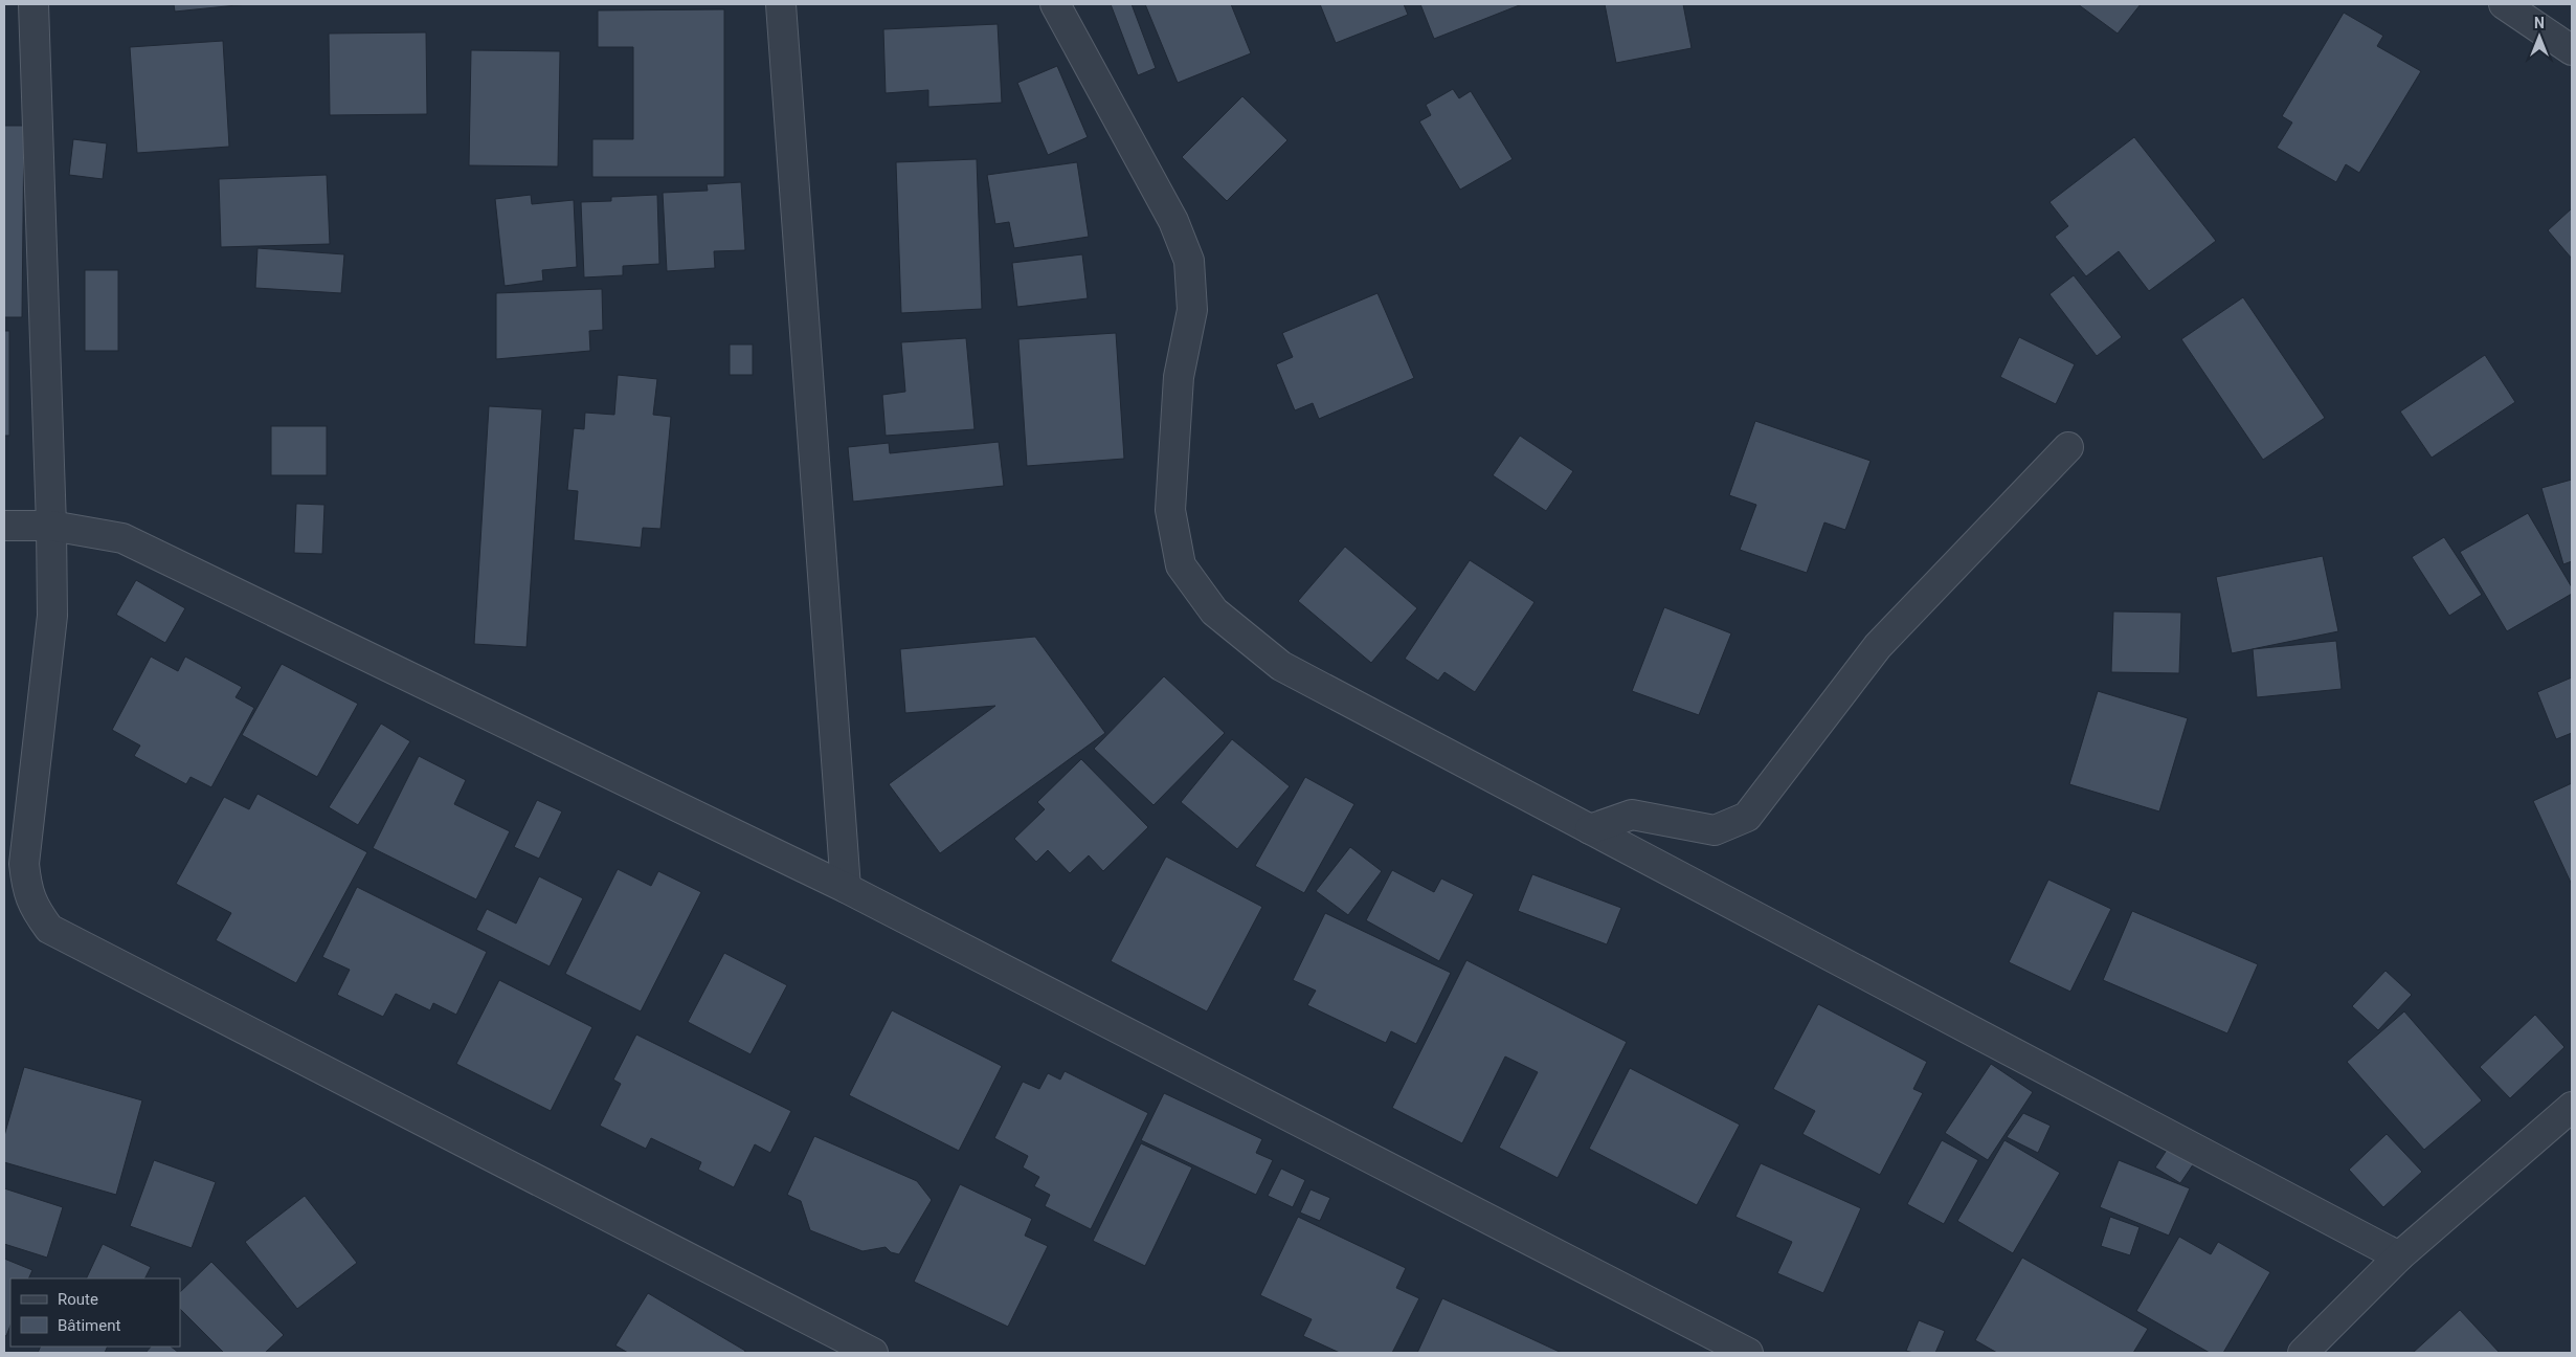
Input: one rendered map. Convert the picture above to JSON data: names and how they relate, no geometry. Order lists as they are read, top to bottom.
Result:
{
  "legend": ["Route", "Bâtiment"],
  "north": "top"
}
